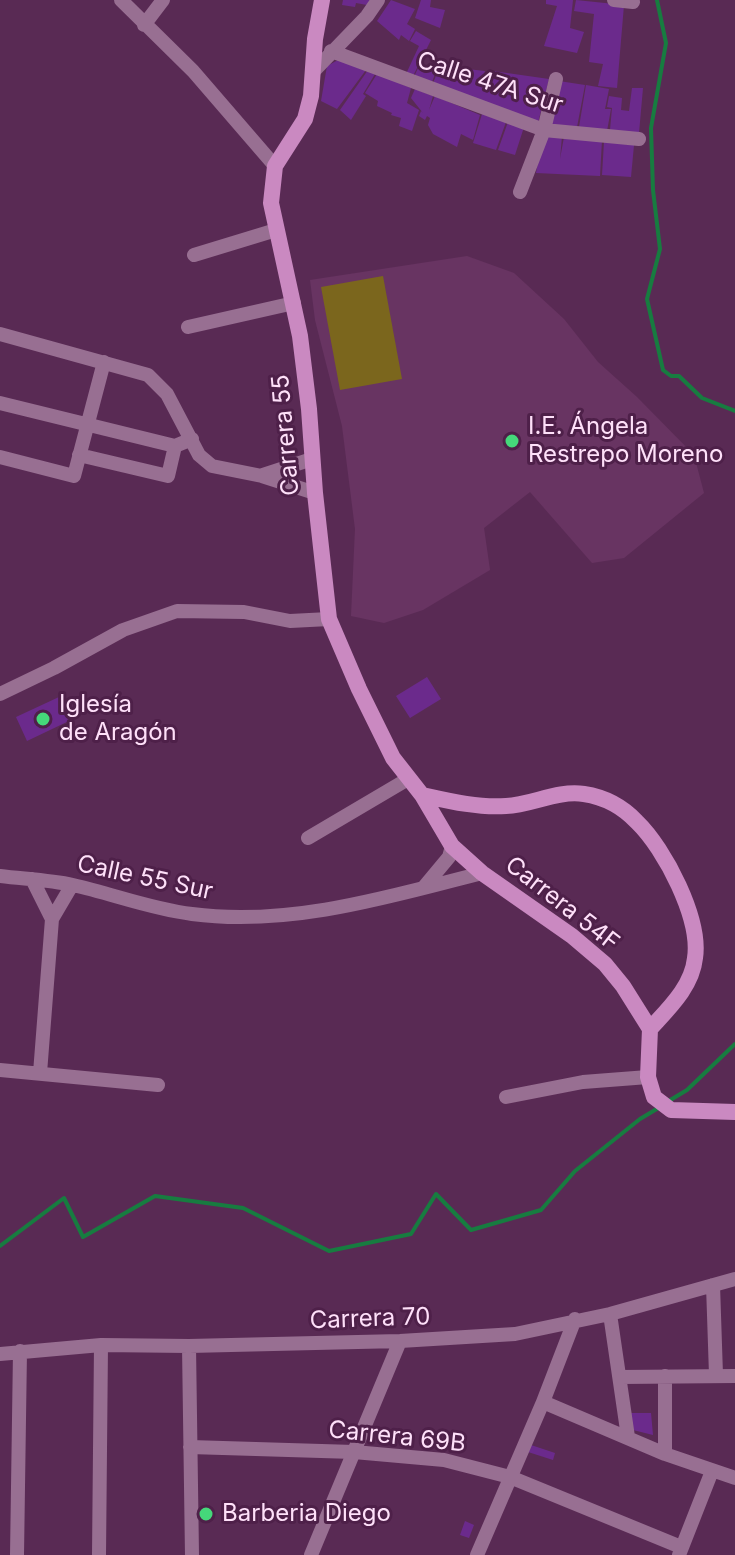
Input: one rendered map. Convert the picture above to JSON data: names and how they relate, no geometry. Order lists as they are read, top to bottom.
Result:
{
  "streets": {
    "main road": ["Carrera 55", "Carrera 54F"],
    "street": [
      "Calle 47A Sur",
      "Calle 55 Sur",
      "Carrera 70",
      "Carrera 69B"
    ]
  },
  "crossings": [
    ["Carrera 55", "Carrera 54F"],
    ["Calle 55 Sur", "Carrera 54F"]
  ],
  "places": ["I.E. Ángela Restrepo Moreno", "Iglesía de Aragón", "Barberia Diego"]
}
